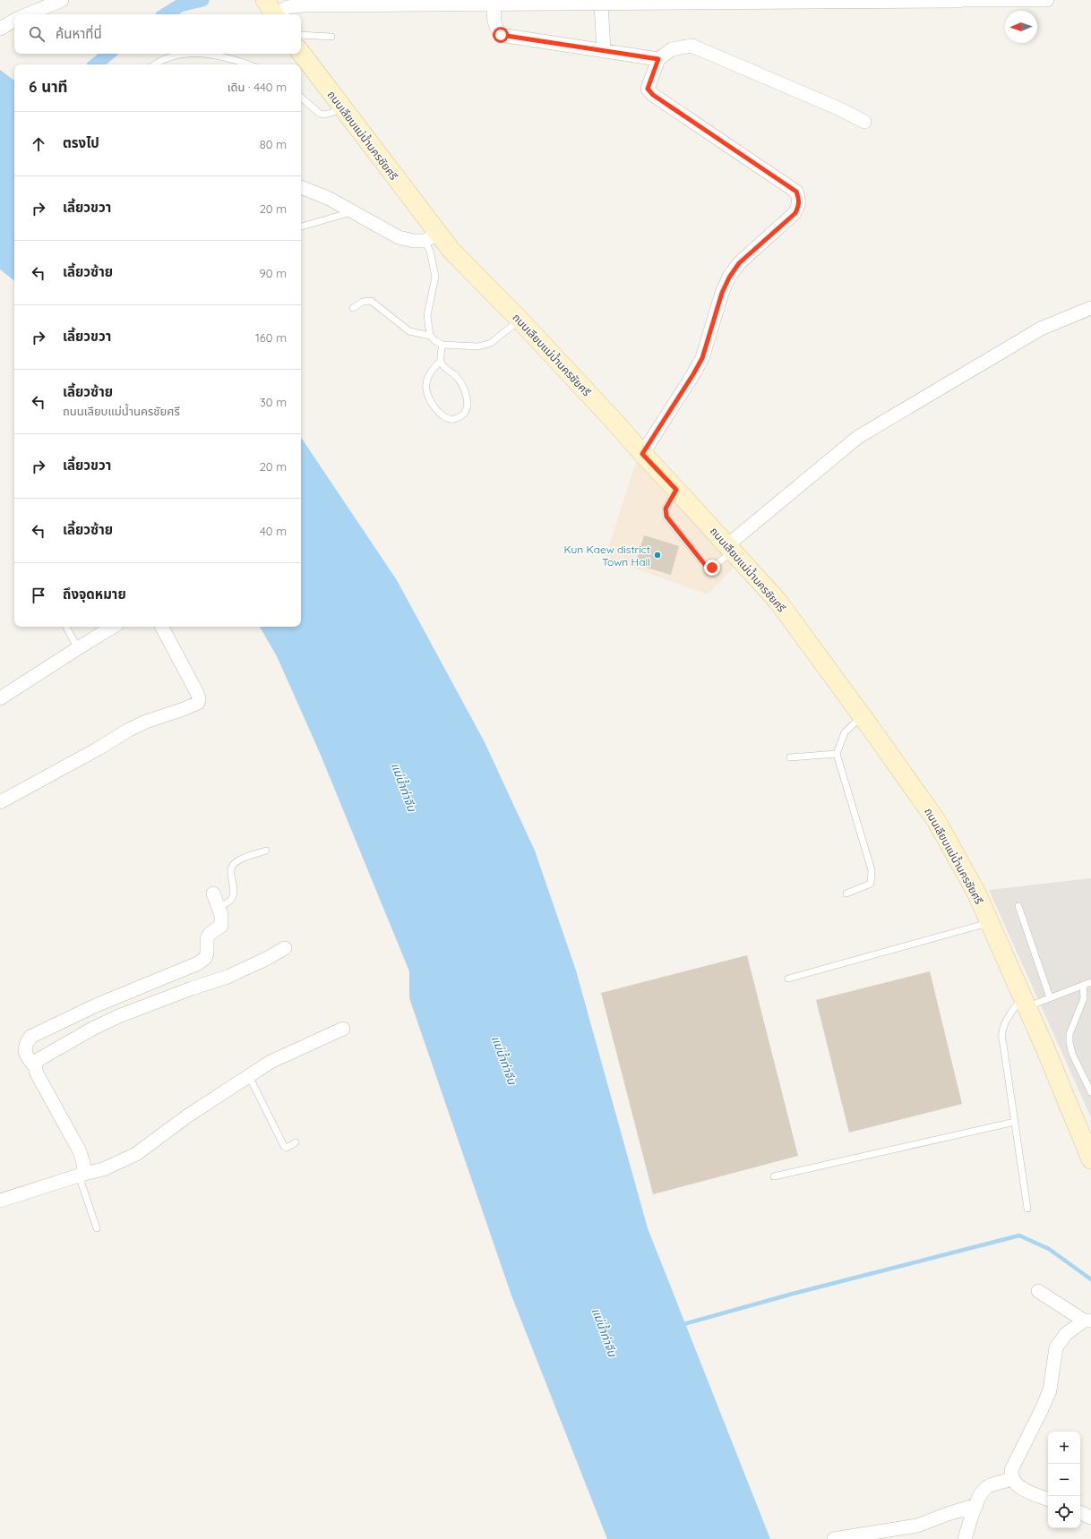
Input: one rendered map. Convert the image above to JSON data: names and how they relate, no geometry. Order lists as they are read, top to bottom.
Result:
{
  "streets": {
    "main road": ["ถนนเลียบแม่น้ำนครชัยศรี"]
  },
  "water": ["แม่น้ำท่าจีน"],
  "places": ["Kun Kaew district Town Hall"],
  "north": "left",
  "page": {
    "search": "ค้นหาที่นี่",
    "heading": ["6 นาที", "เดิน · 440 m"],
    "list": [
      ["ตรงไป", "80 m"],
      ["เลี้ยวขวา", "20 m"],
      ["เลี้ยวซ้าย", "90 m"],
      ["เลี้ยวขวา", "160 m"],
      ["เลี้ยวซ้าย", "ถนนเลียบแม่น้ำนครชัยศรี", "30 m"],
      ["เลี้ยวขวา", "20 m"],
      ["เลี้ยวซ้าย", "40 m"],
      "ถึงจุดหมาย"
    ],
    "map_buttons": ["+", "−"]
  }
}
